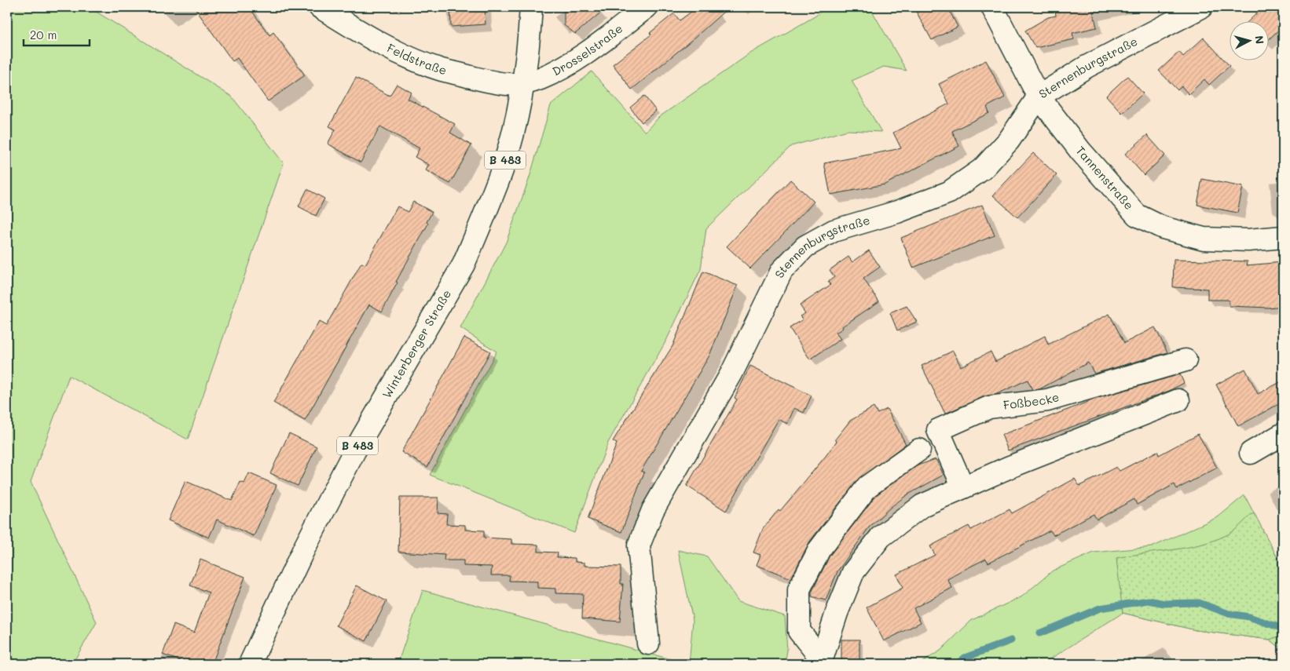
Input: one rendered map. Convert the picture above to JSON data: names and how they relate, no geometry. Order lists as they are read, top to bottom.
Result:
{
  "streets": {
    "street": [
      "Drosselstraße",
      "Feldstraße",
      "Sternenburgstraße",
      "B 483",
      "Tannenstraße",
      "Winterberger Straße",
      "Foßbecke"
    ]
  },
  "crossings": [
    ["Drosselstraße", "Feldstraße"],
    ["Drosselstraße", "Winterberger Straße"],
    ["Feldstraße", "Winterberger Straße"],
    ["Sternenburgstraße", "Tannenstraße"]
  ],
  "scale_bar": "20 m",
  "north": "right"
}
